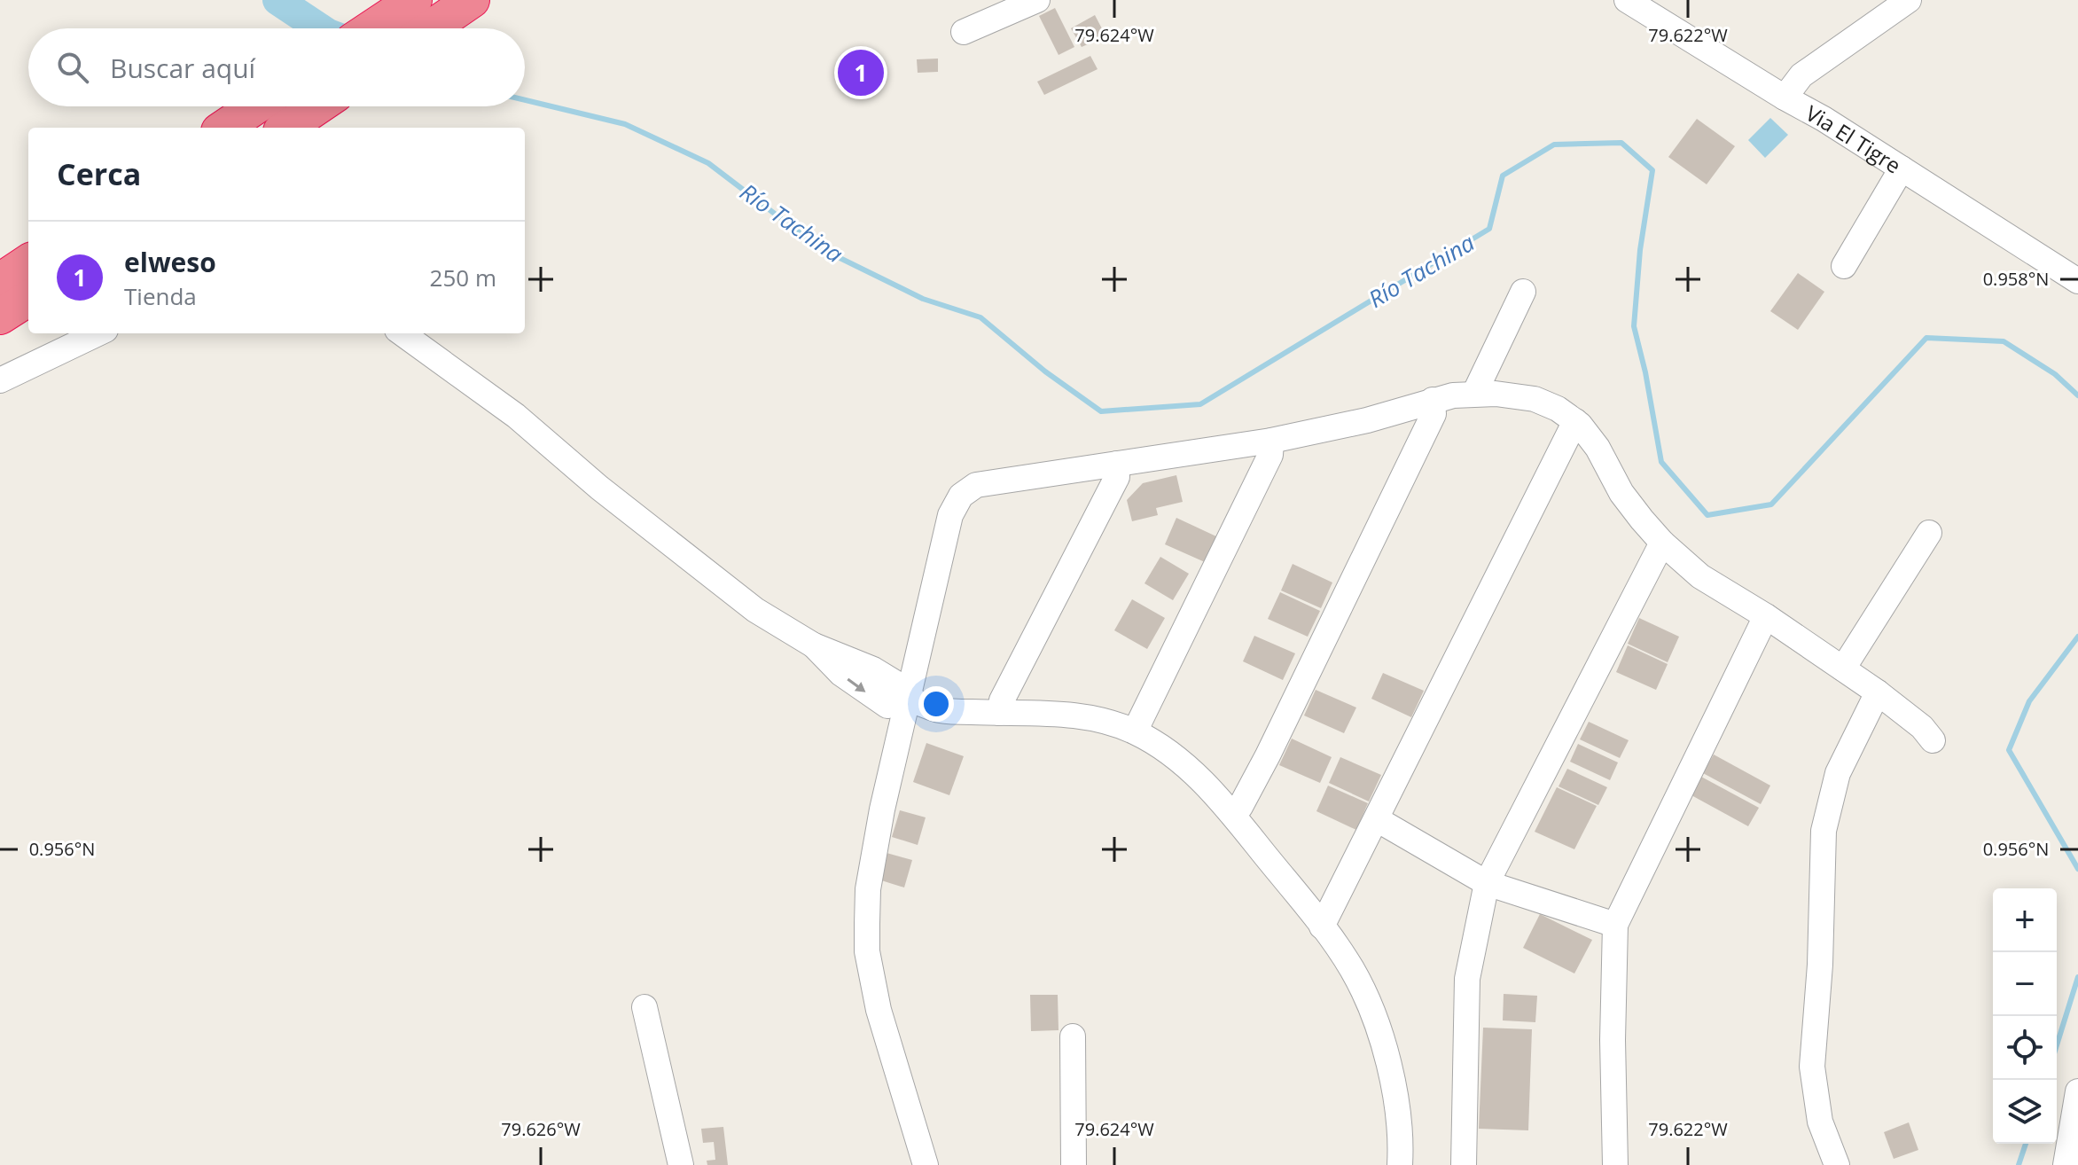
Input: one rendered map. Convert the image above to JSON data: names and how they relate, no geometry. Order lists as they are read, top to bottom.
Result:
{
  "streets": {
    "street": ["Via El Tigre"]
  },
  "water": ["Río Tachina"],
  "page": {
    "search": "Buscar aquí",
    "pins": "1",
    "heading": "Cerca",
    "list": [
      {
        "mark": "1",
        "name": "elweso",
        "note": "Tienda",
        "value": "250 m"
      }
    ],
    "map_buttons": ["+", "−"]
  },
  "coordinates": [
    "79.624°W",
    "79.622°W",
    "0.958°N",
    "0.956°N",
    "79.626°W"
  ]
}
